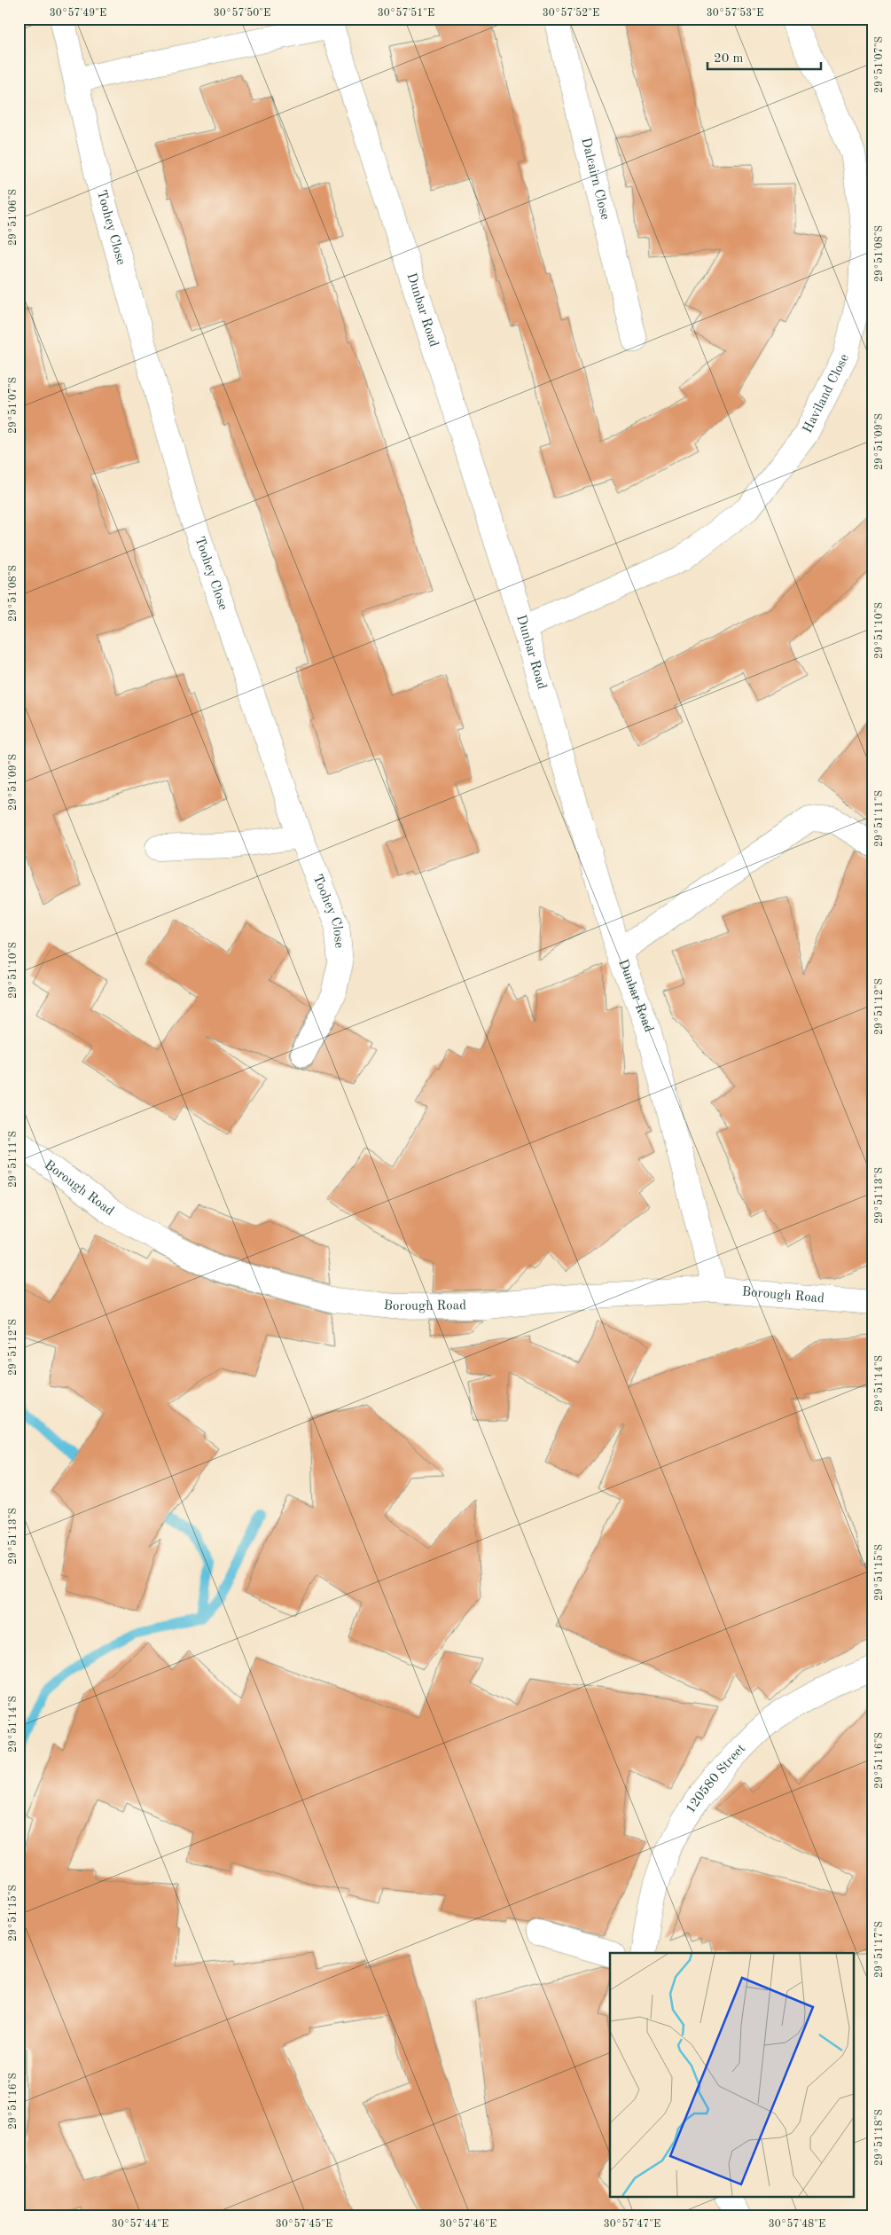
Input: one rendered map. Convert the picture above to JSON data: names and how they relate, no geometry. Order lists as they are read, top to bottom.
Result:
{
  "streets": {
    "street": [
      "Dalcairn Close",
      "Toohey Close",
      "Dunbar Road",
      "Haviland Close",
      "Borough Road",
      "120580 Street"
    ]
  },
  "crossings": [
    ["Dunbar Road", "Haviland Close"],
    ["Dunbar Road", "Borough Road"]
  ],
  "scale_bar": "20 m",
  "coordinates": [
    "30°57'49\"E",
    "30°57'50\"E",
    "30°57'51\"E",
    "30°57'52\"E",
    "30°57'53\"E",
    "29°51'07\"S",
    "29°51'06\"S",
    "29°51'08\"S",
    "29°51'09\"S",
    "29°51'10\"S",
    "29°51'11\"S",
    "29°51'12\"S",
    "29°51'13\"S",
    "29°51'14\"S",
    "29°51'15\"S",
    "29°51'16\"S",
    "29°51'17\"S",
    "29°51'18\"S",
    "30°57'44\"E",
    "30°57'45\"E",
    "30°57'46\"E",
    "30°57'47\"E",
    "30°57'48\"E"
  ]
}
